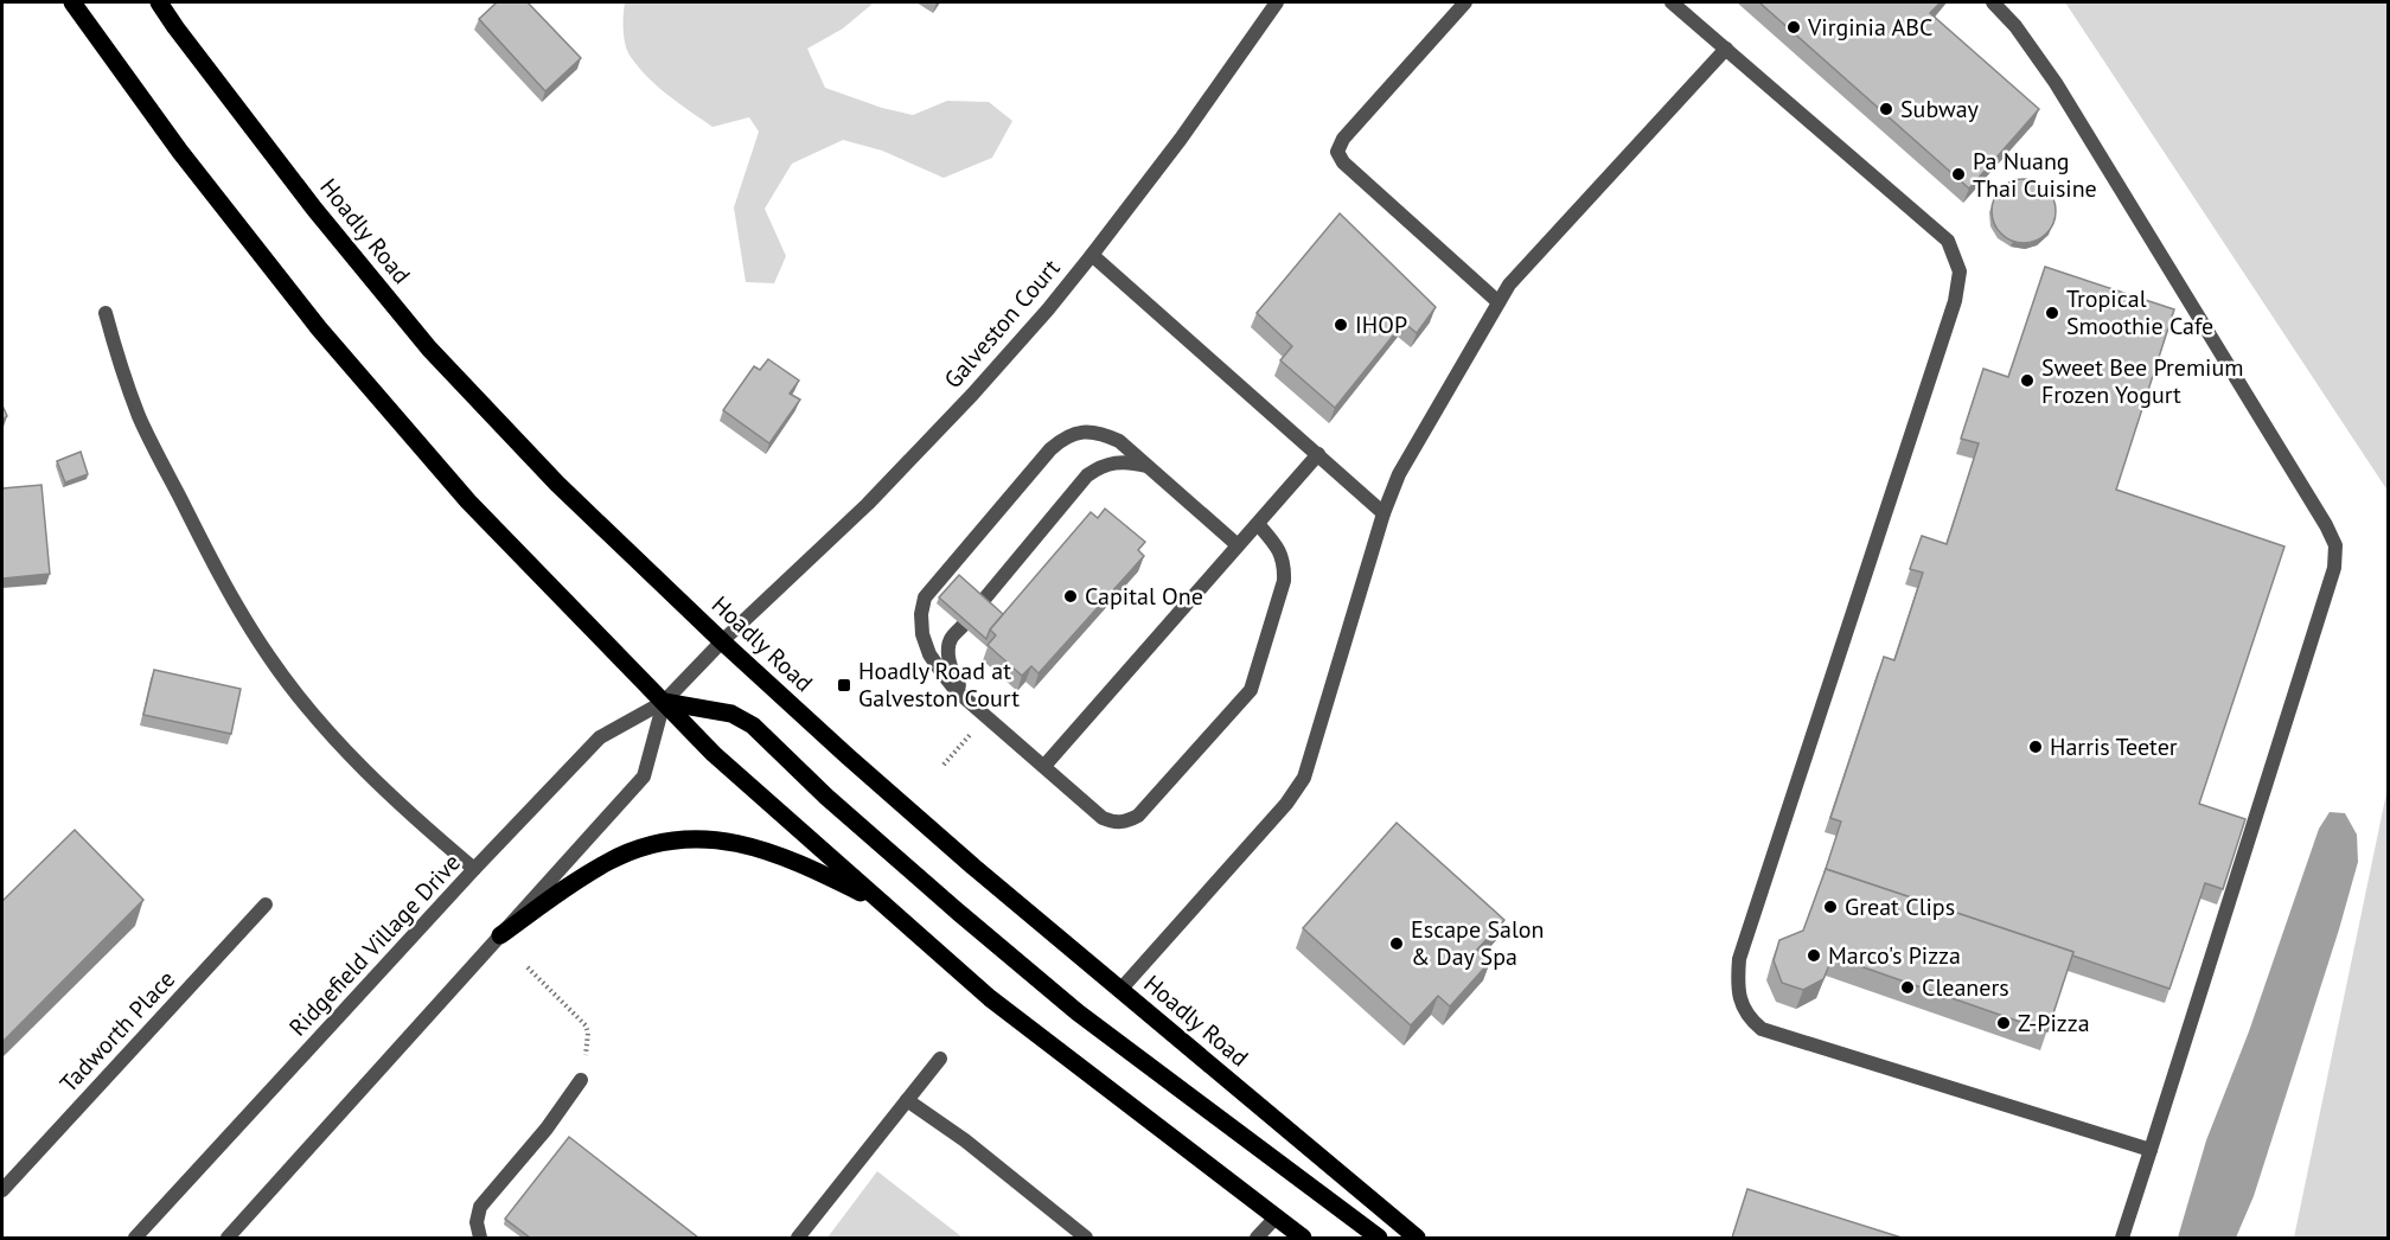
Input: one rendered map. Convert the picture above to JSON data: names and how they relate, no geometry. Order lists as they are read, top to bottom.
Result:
{
  "streets": {
    "main road": ["Hoadly Road"],
    "street": ["Galveston Court", "Ridgefield Village Drive", "Tadworth Place"]
  },
  "crossings": [
    ["Hoadly Road", "Galveston Court"],
    ["Hoadly Road", "Ridgefield Village Drive"],
    ["Galveston Court", "Ridgefield Village Drive"]
  ],
  "places": {
    "other": [
      "Virginia ABC",
      "Subway",
      "Pa Nuang Thai Cuisine",
      "Tropical Smoothie Cafe",
      "IHOP",
      "Sweet Bee Premium Frozen Yogurt",
      "Capital One",
      "Harris Teeter",
      "Great Clips",
      "Escape Salon & Day Spa",
      "Marco's Pizza",
      "Cleaners",
      "Z-Pizza"
    ],
    "transit": ["Hoadly Road at Galveston Court"]
  }
}
